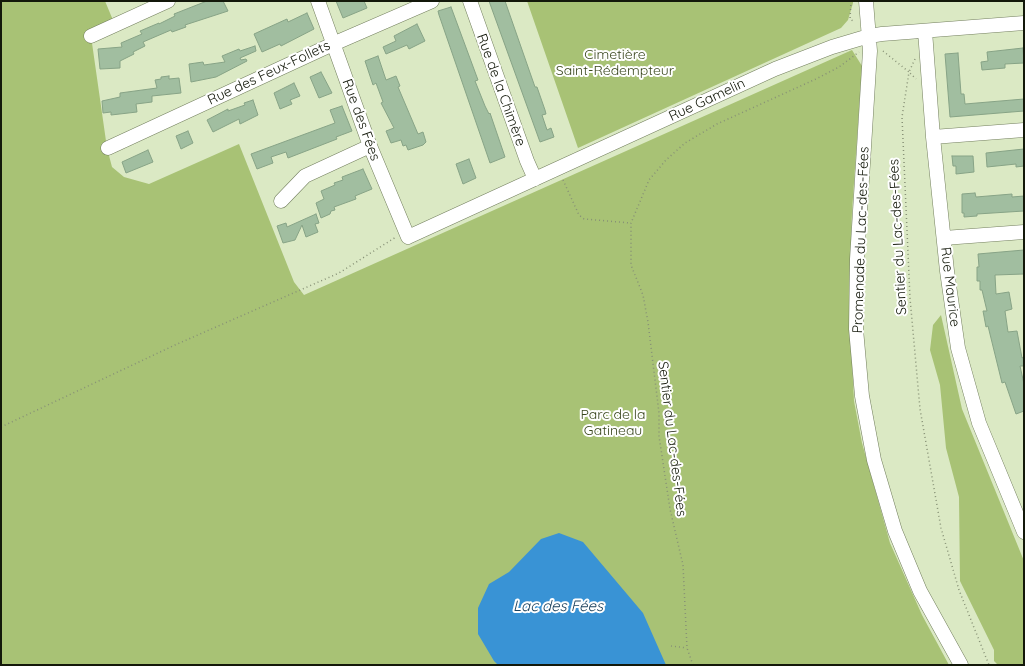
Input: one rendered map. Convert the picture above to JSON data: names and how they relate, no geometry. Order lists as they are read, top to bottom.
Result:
{
  "streets": {
    "street": [
      "Rue des Feux-Follets",
      "Rue de la Chimère",
      "Rue Gamelin",
      "Rue des Fées",
      "Promenade du Lac-des-Fées",
      "Rue Maurice"
    ],
    "path": ["Sentier du Lac-des-Fées"]
  },
  "crossings": [
    ["Rue des Feux-Follets", "Rue des Fées"],
    ["Rue de la Chimère", "Rue Gamelin"],
    ["Rue Gamelin", "Rue des Fées"],
    ["Rue Gamelin", "Promenade du Lac-des-Fées"],
    ["Rue Gamelin", "Rue Maurice"]
  ],
  "water": ["Lac des Fées"],
  "parks": ["Cimetière Saint-Rédempteur", "Parc de la Gatineau"]
}
